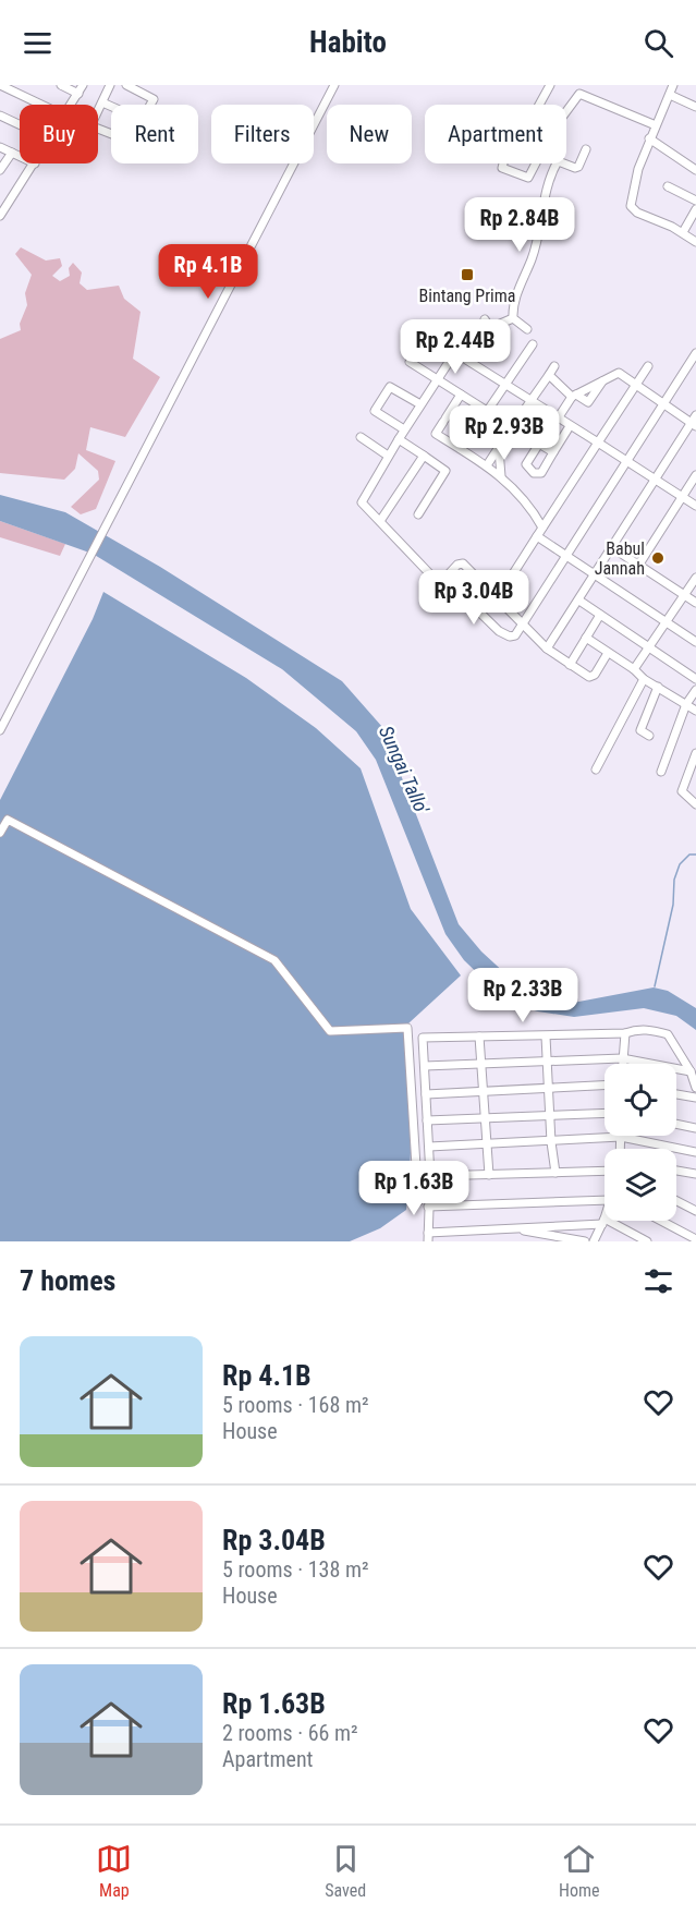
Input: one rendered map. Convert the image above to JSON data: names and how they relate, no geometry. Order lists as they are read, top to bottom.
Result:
{
  "water": ["Sungai Tallo'"],
  "places": {
    "transit": ["Bintang Prima"],
    "other": ["Babul Jannah"]
  },
  "page": {
    "header": "Habito",
    "chip": [
      "Buy",
      "Rent",
      "Filters",
      "New",
      "Apartment"
    ],
    "price": [
      "Rp 2.84B",
      "Rp 4.1B",
      "Rp 2.44B",
      "Rp 2.93B",
      "Rp 3.04B",
      "Rp 2.33B",
      "Rp 1.63B"
    ],
    "heading": "7 homes",
    "list": [
      {
        "name": "Rp 4.1B",
        "note": "5 rooms · 168 m² · House"
      },
      {
        "name": "Rp 3.04B",
        "note": "5 rooms · 138 m² · House"
      },
      {
        "name": "Rp 1.63B",
        "note": "2 rooms · 66 m² · Apartment"
      }
    ],
    "tabs": ["Map", "Saved", "Home"]
  }
}
